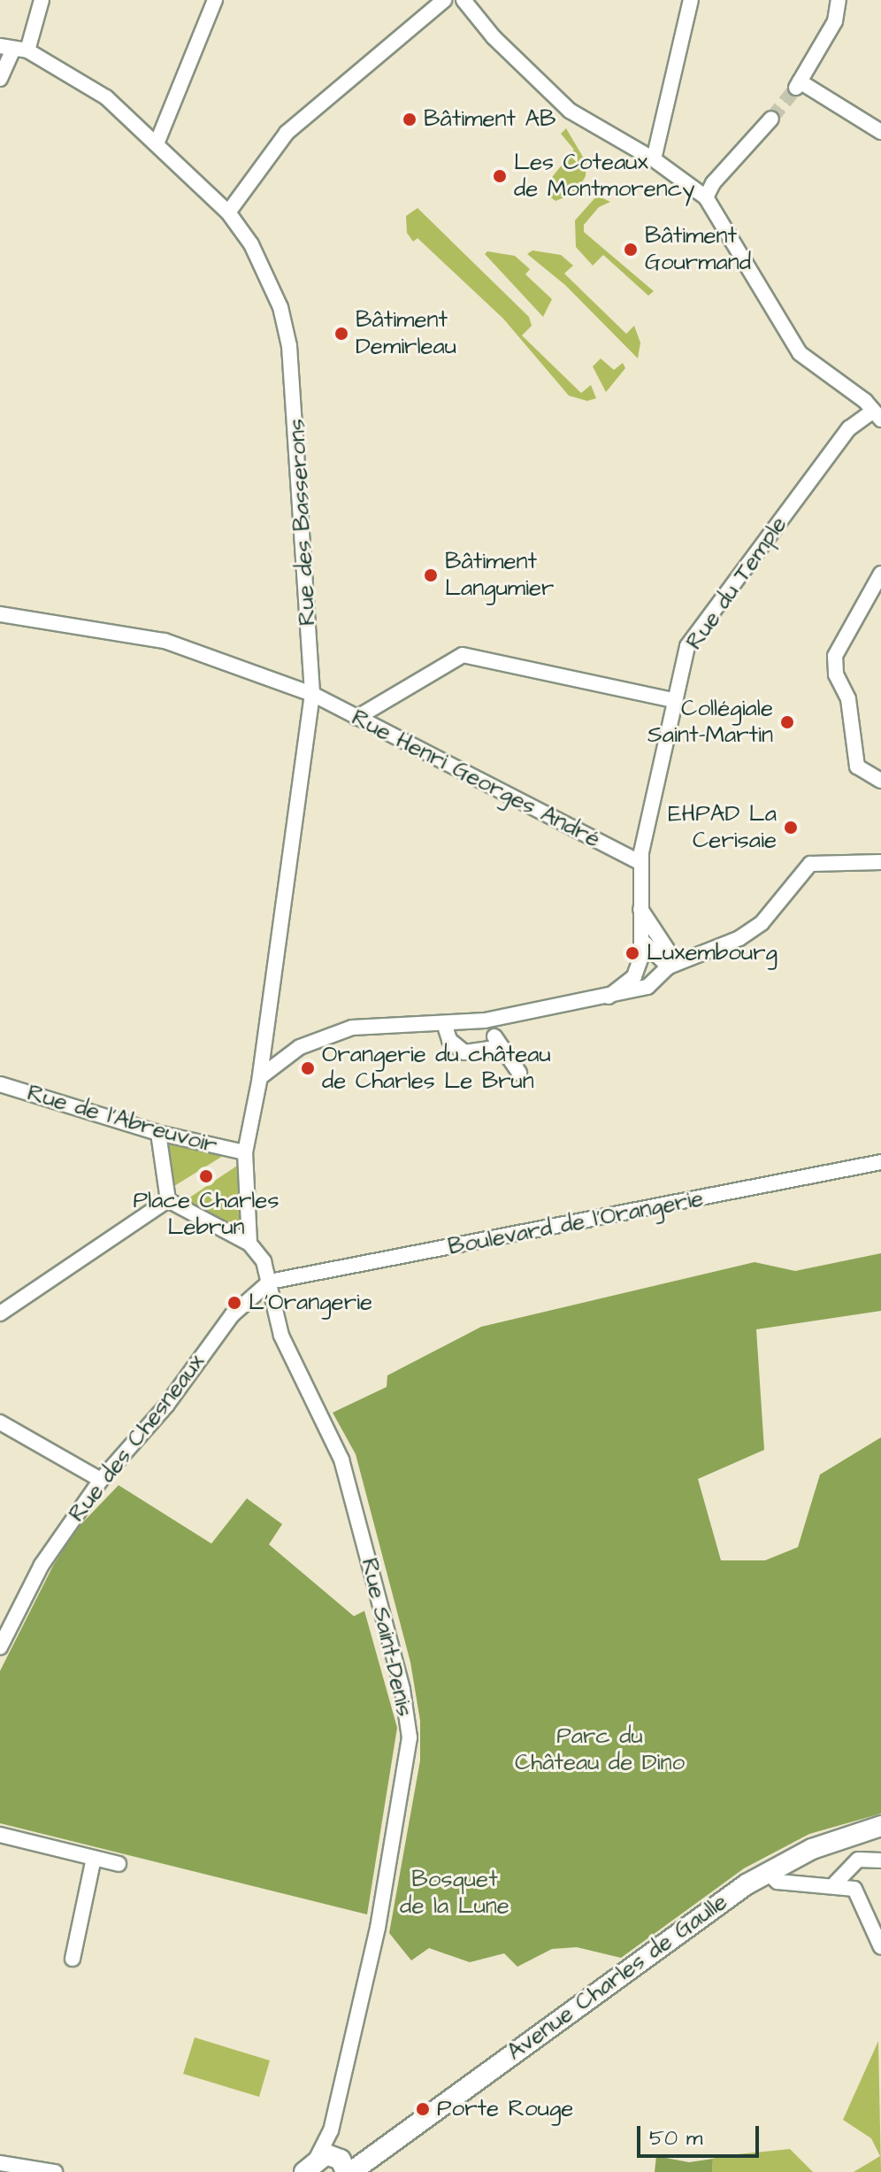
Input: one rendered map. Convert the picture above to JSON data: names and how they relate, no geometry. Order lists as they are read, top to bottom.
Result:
{
  "streets": {
    "main road": ["Avenue Charles de Gaulle"],
    "street": [
      "Rue des Basserons",
      "Rue du Temple",
      "Rue Henri Georges André",
      "Rue de l'Abreuvoir",
      "Boulevard de l'Orangerie",
      "Rue des Chesneaux",
      "Rue Saint-Denis"
    ]
  },
  "crossings": [
    ["Rue des Basserons", "Rue Henri Georges André"],
    ["Rue des Basserons", "Rue de l'Abreuvoir"],
    ["Rue du Temple", "Rue Henri Georges André"],
    ["Boulevard de l'Orangerie", "Rue des Chesneaux"],
    ["Boulevard de l'Orangerie", "Rue Saint-Denis"],
    ["Rue des Chesneaux", "Rue Saint-Denis"],
    ["Rue Saint-Denis", "Avenue Charles de Gaulle"]
  ],
  "parks": ["Parc du Château de Dino", "Bosquet de la Lune"],
  "places": [
    "Bâtiment AB",
    "Les Coteaux de Montmorency",
    "Bâtiment Gourmand",
    "Bâtiment Demirleau",
    "Bâtiment Langumier",
    "Collégiale Saint-Martin",
    "EHPAD La Cerisaie",
    "Luxembourg",
    "Orangerie du château de Charles Le Brun",
    "Place Charles Lebrun",
    "L'Orangerie",
    "Porte Rouge"
  ],
  "scale_bar": "50 m"
}
